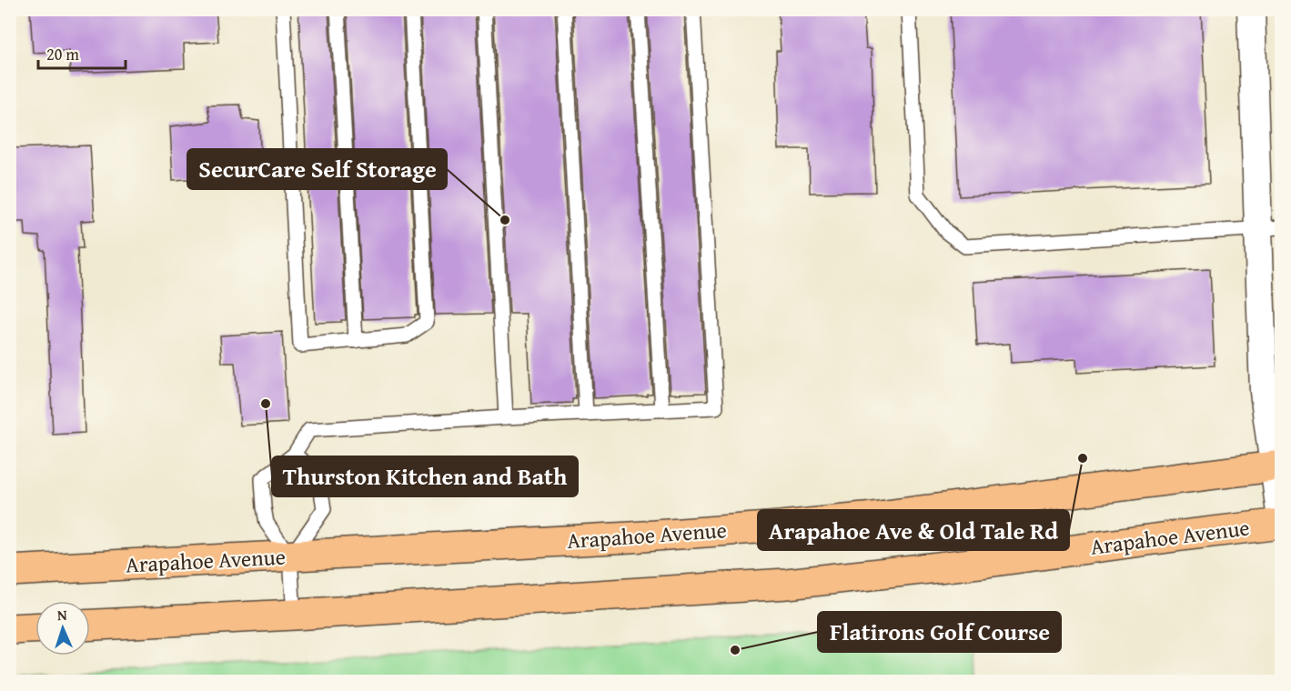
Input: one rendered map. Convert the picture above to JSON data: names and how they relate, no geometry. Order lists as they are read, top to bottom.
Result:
{
  "streets": {
    "main road": ["Arapahoe Avenue"]
  },
  "places": [
    "SecurCare Self Storage",
    "Thurston Kitchen and Bath",
    "Arapahoe Ave & Old Tale Rd",
    "Flatirons Golf Course"
  ],
  "scale_bar": "20 m",
  "north": "top"
}
